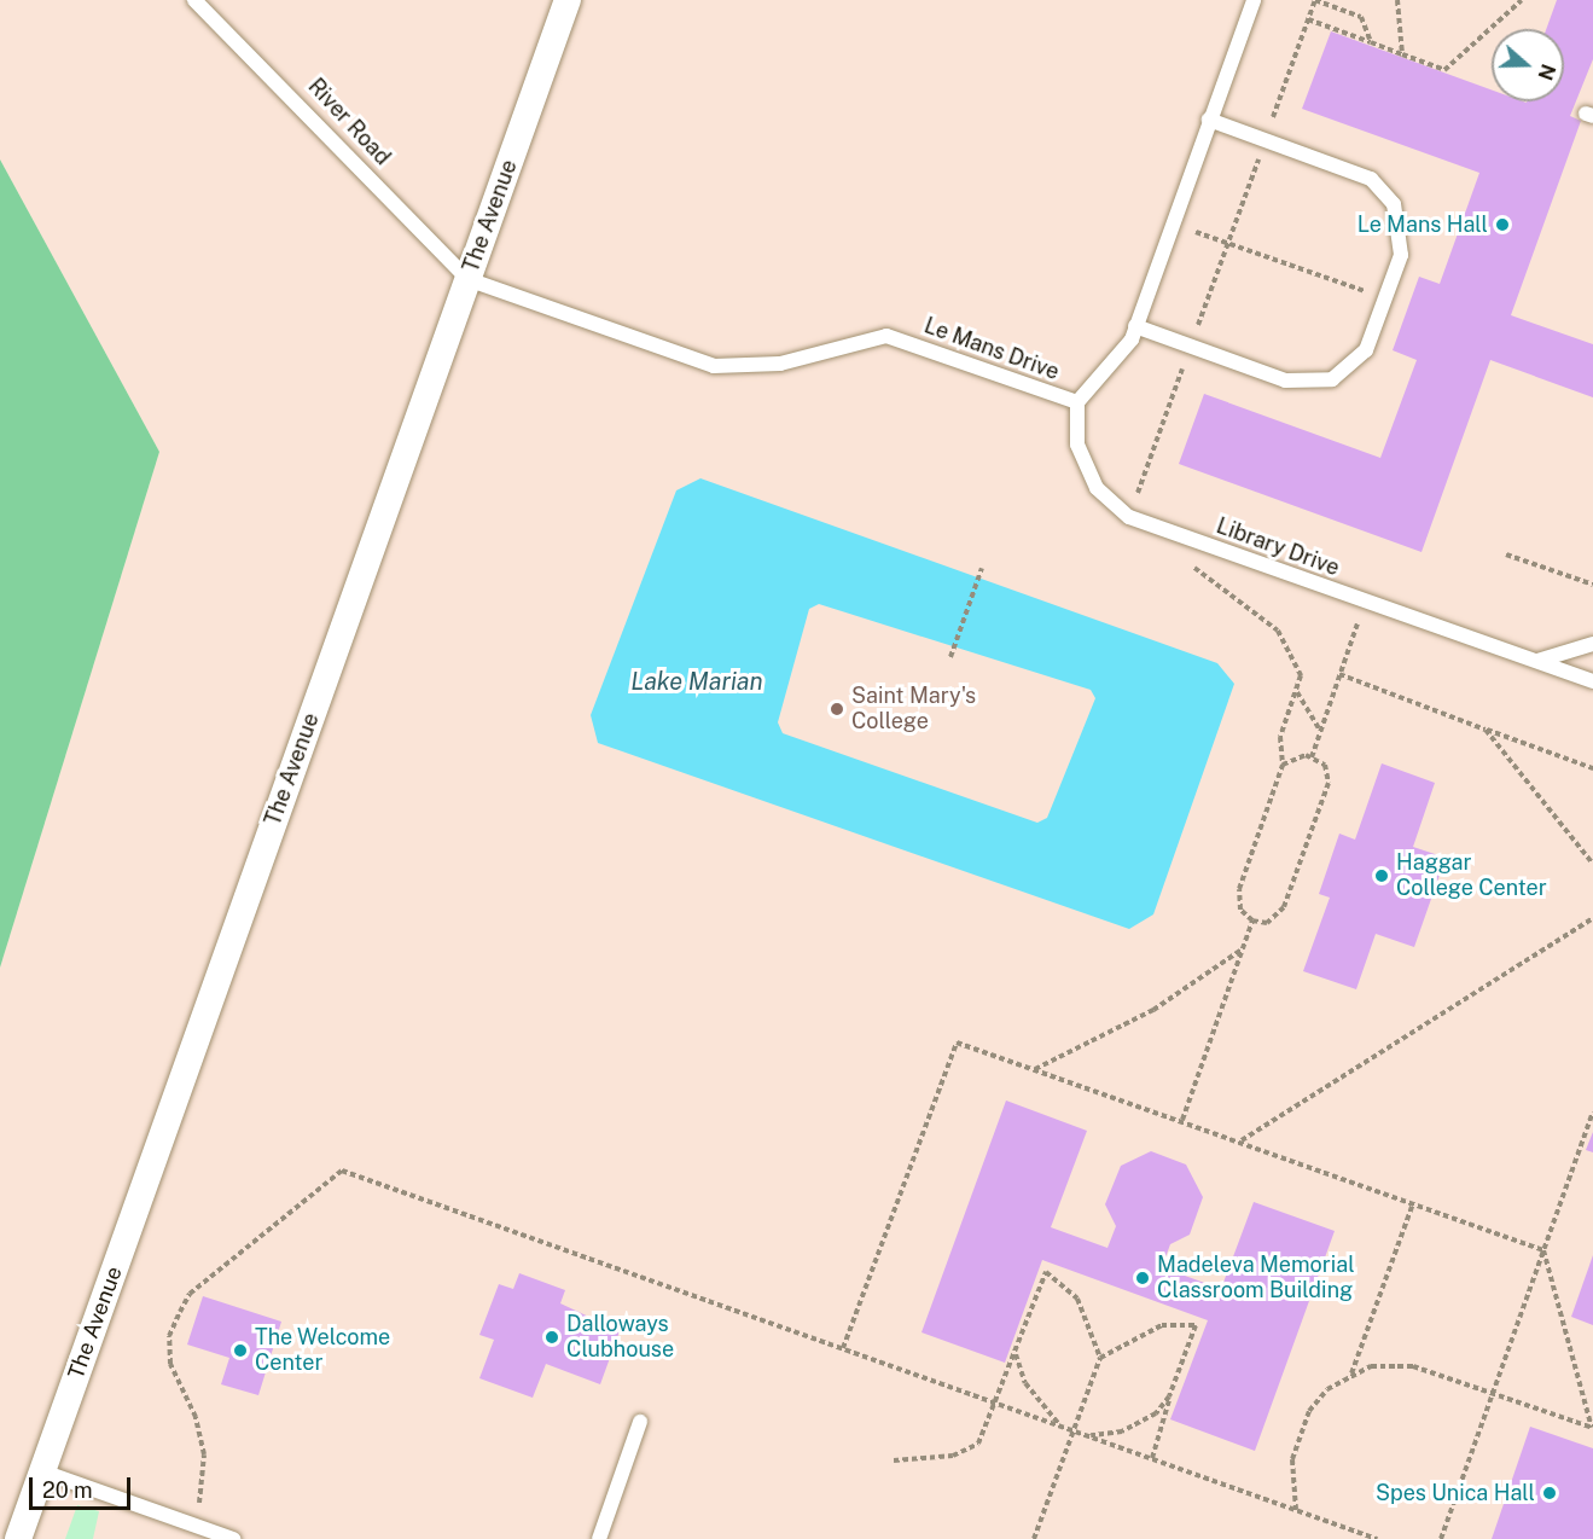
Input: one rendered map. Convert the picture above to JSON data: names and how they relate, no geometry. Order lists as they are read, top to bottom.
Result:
{
  "streets": {
    "street": ["The Avenue"],
    "lane": ["River Road", "Le Mans Drive", "Library Drive"]
  },
  "crossings": [
    ["River Road", "The Avenue"],
    ["River Road", "Le Mans Drive"],
    ["The Avenue", "Le Mans Drive"],
    ["Le Mans Drive", "Library Drive"]
  ],
  "water": ["Lake Marian"],
  "places": [
    "Le Mans Hall",
    "Saint Mary's College",
    "Haggar College Center",
    "Madeleva Memorial Classroom Building",
    "Dalloways Clubhouse",
    "The Welcome Center",
    "Spes Unica Hall"
  ],
  "scale_bar": "20 m",
  "north": "right"
}
